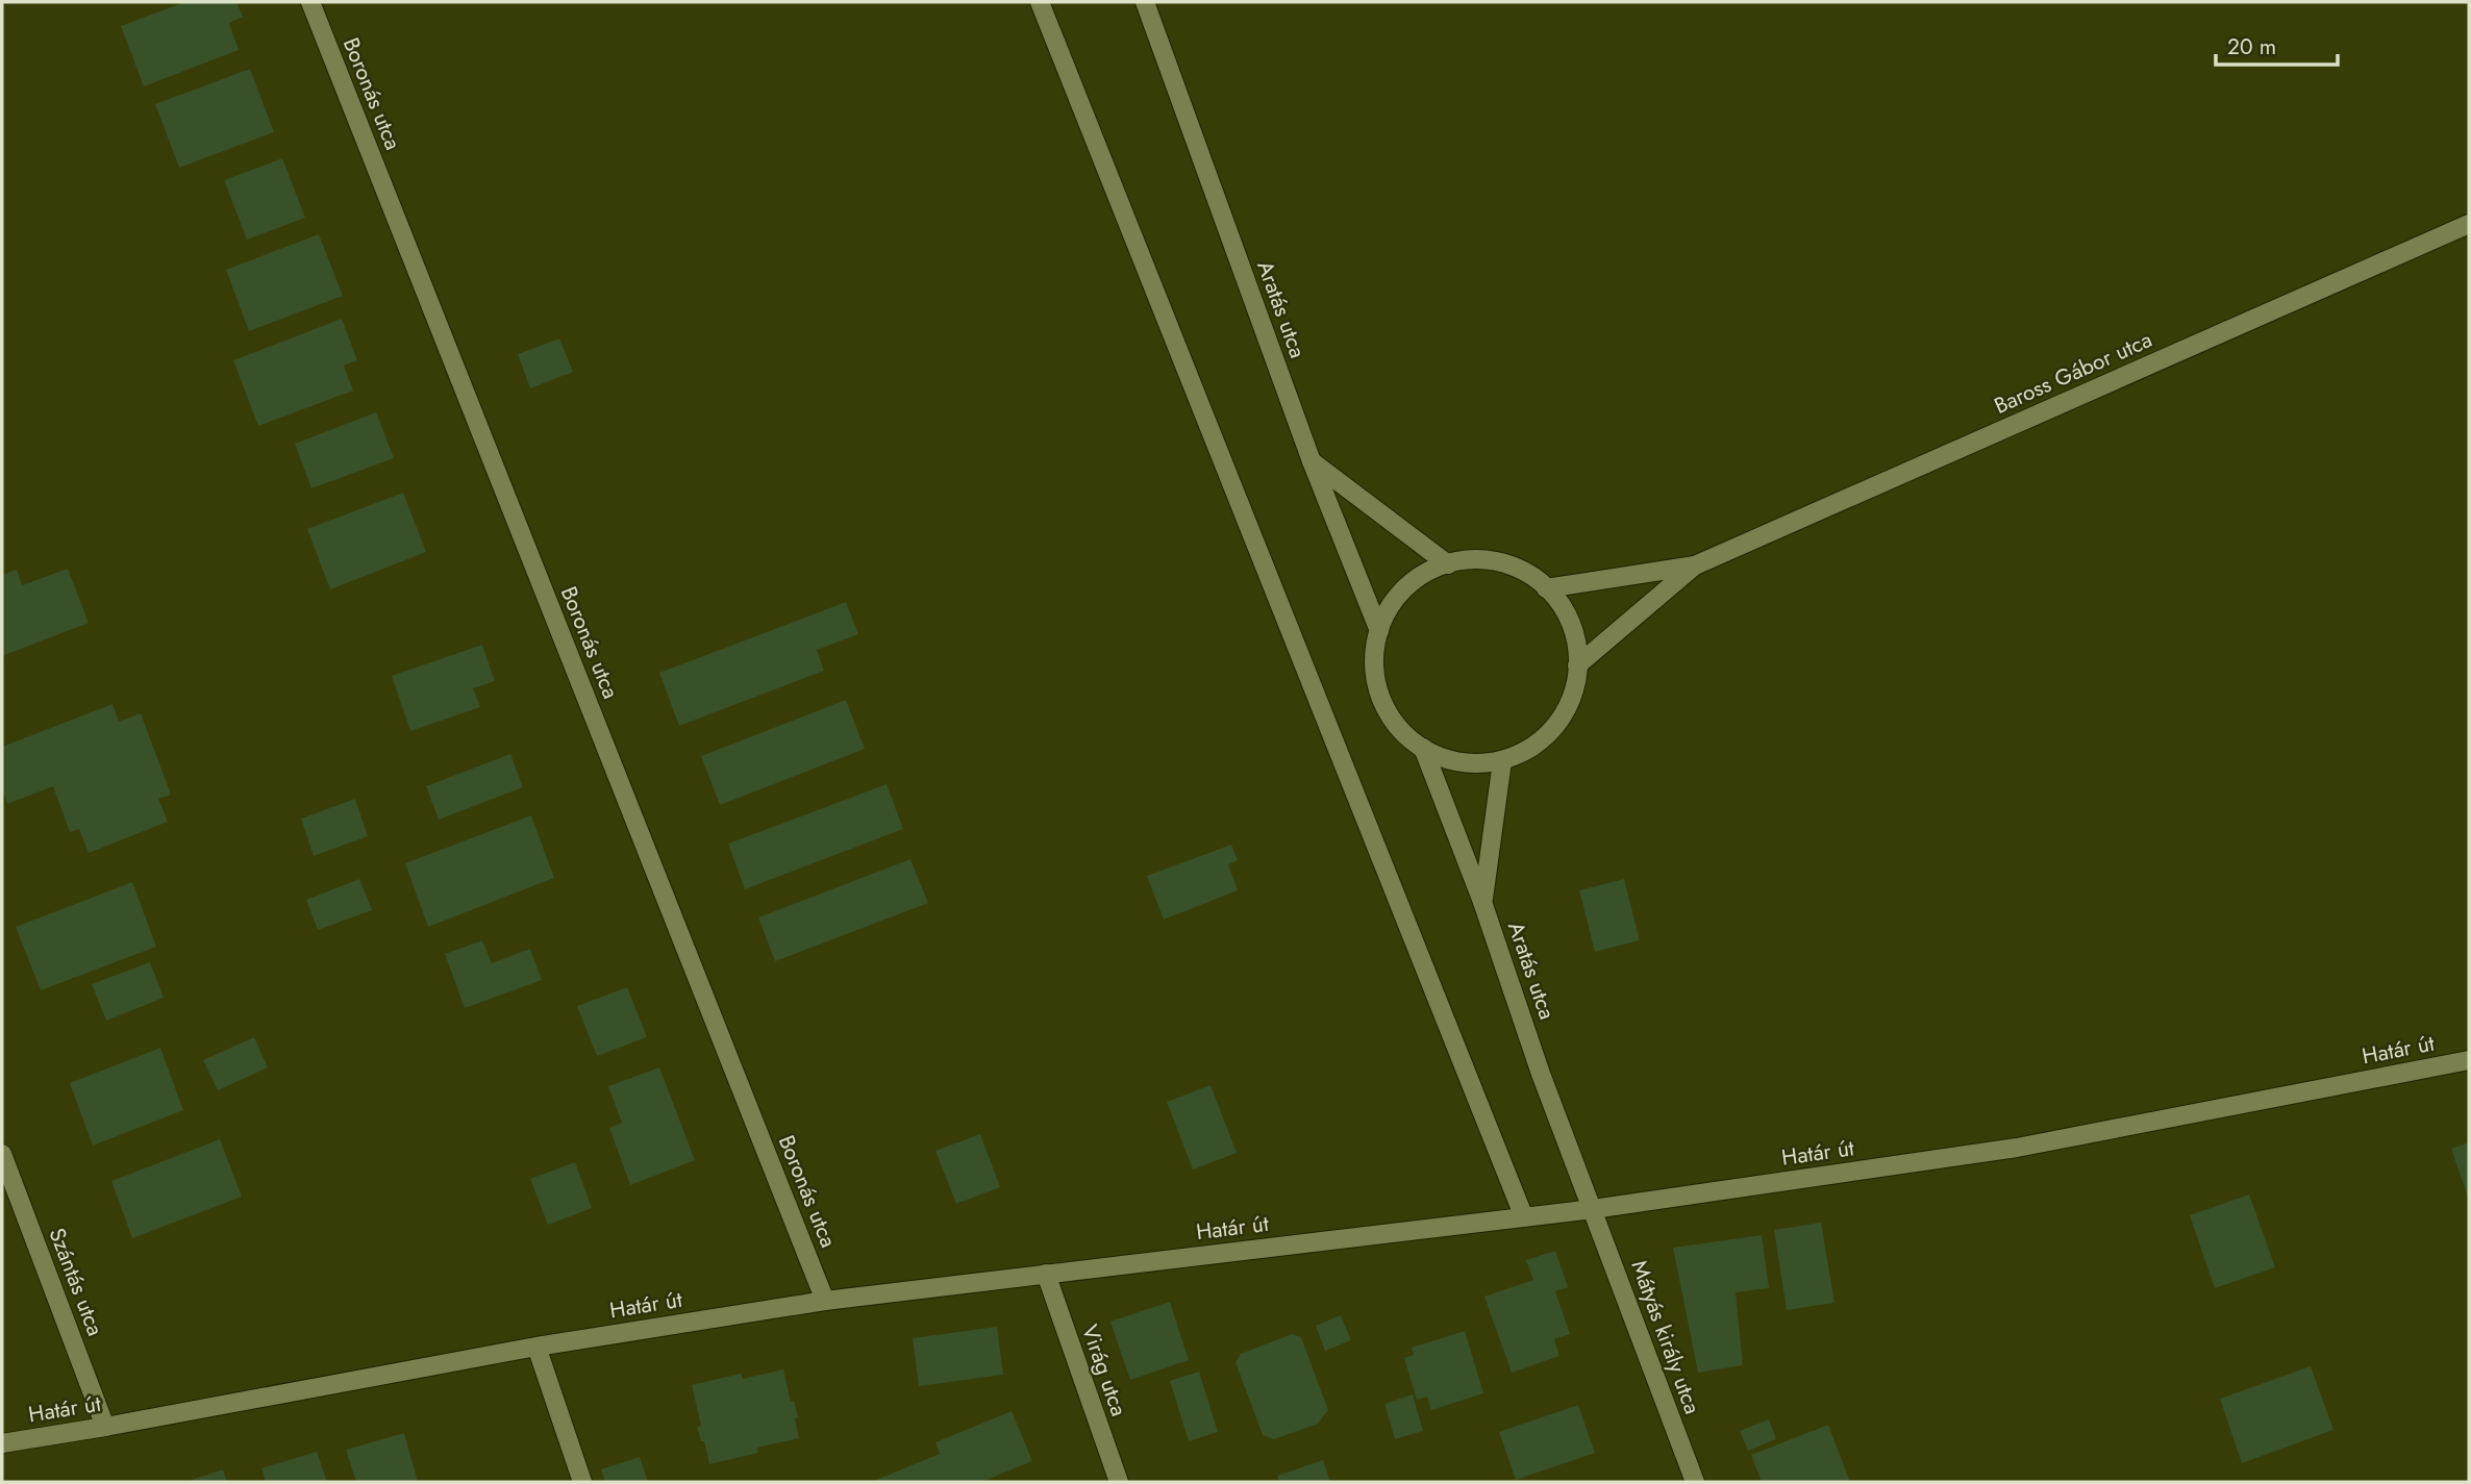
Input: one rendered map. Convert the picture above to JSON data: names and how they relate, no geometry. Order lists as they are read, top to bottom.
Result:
{
  "streets": {
    "street": [
      "Boronás utca",
      "Aratás utca",
      "Baross Gábor utca",
      "Határ út",
      "Szántás utca",
      "Mátyás király utca",
      "Virág utca"
    ]
  },
  "crossings": [
    ["Boronás utca", "Határ út"],
    ["Aratás utca", "Határ út"],
    ["Aratás utca", "Mátyás király utca"],
    ["Határ út", "Szántás utca"],
    ["Határ út", "Mátyás király utca"],
    ["Határ út", "Virág utca"]
  ],
  "scale_bar": "20 m"
}
